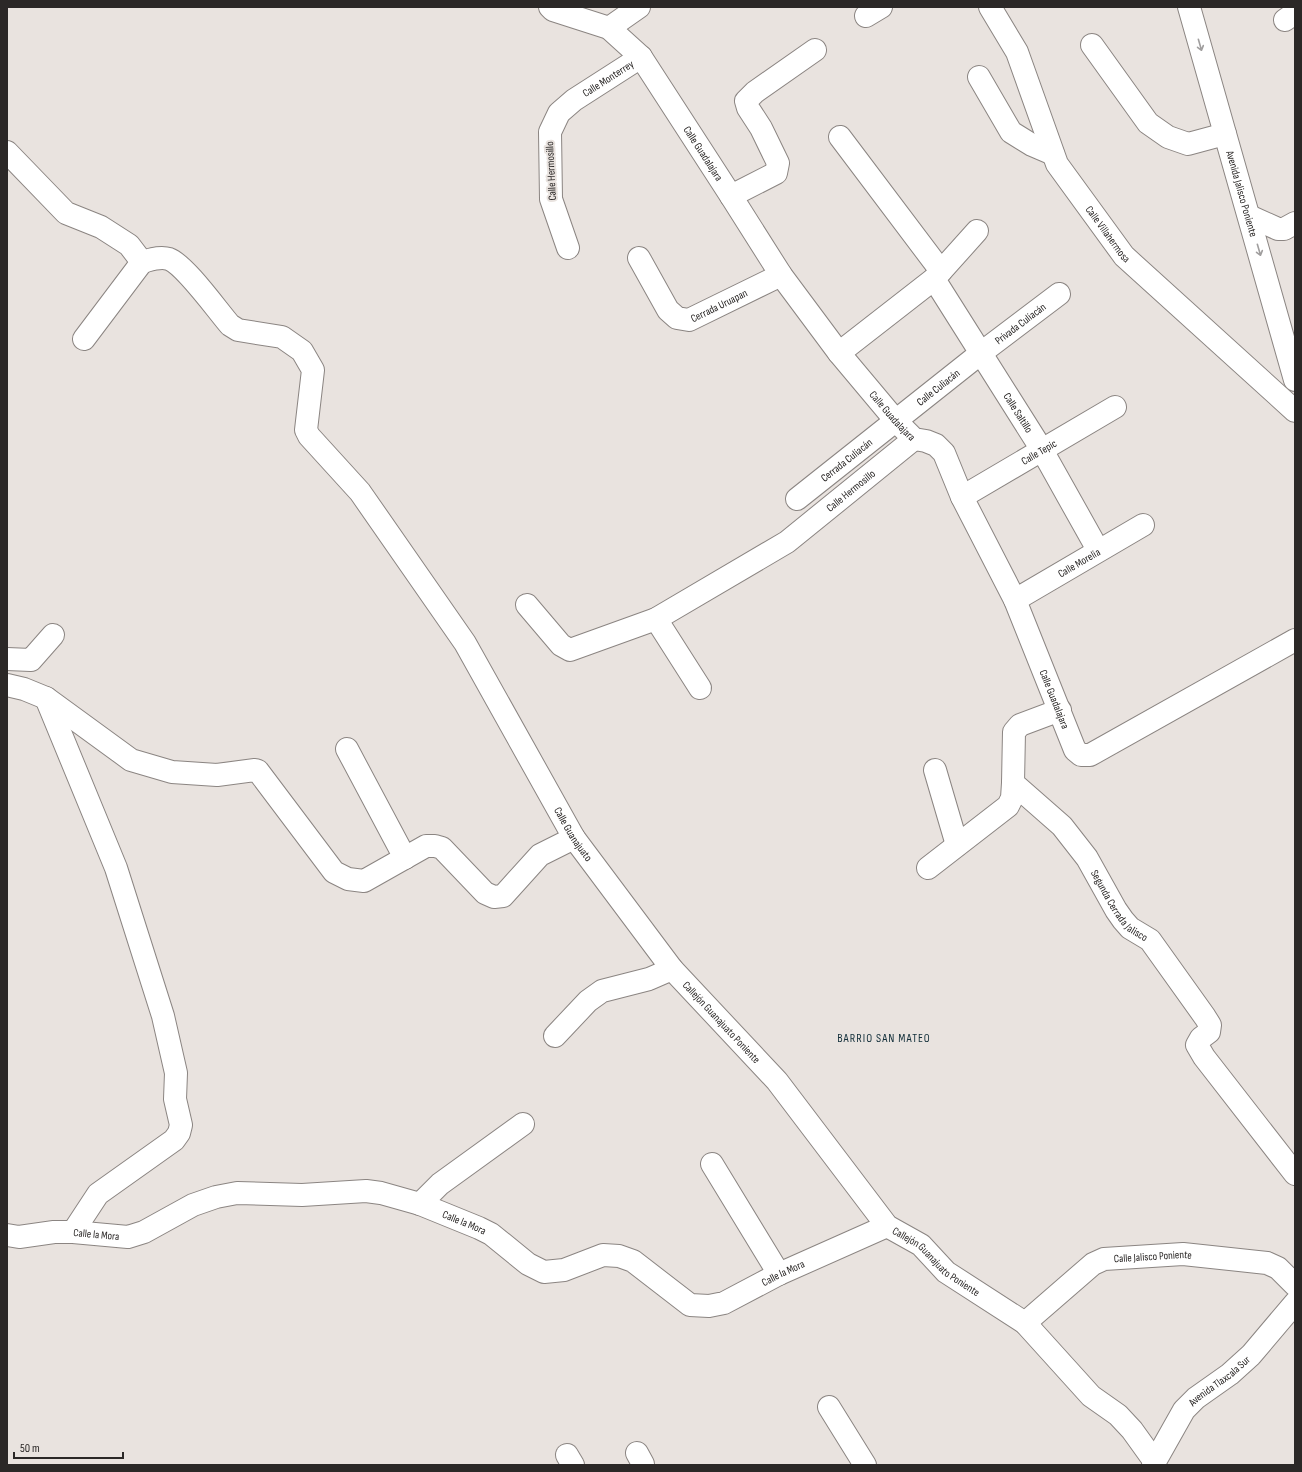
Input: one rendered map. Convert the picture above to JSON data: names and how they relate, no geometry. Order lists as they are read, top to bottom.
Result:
{
  "streets": {
    "street": [
      "Calle Monterrey",
      "Calle Guadalajara",
      "Calle Hermosillo",
      "Avenida Jalisco Poniente",
      "Calle Villahermosa",
      "Cerrada Uruapan",
      "Privada Culiacán",
      "Calle Culiacán",
      "Calle Saltillo",
      "Calle Tepic",
      "Cerrada Culiacán",
      "Calle Morelia",
      "Calle Guanajuato",
      "Segunda Cerrada Jalisco",
      "Callejón Guanajuato Poniente",
      "Calle la Mora",
      "Calle Jalisco Poniente",
      "Avenida Tlaxcala Sur"
    ]
  },
  "crossings": [
    ["Calle Monterrey", "Calle Guadalajara"],
    ["Calle Monterrey", "Calle Hermosillo"],
    ["Calle Guadalajara", "Calle Hermosillo"],
    ["Calle Guadalajara", "Cerrada Uruapan"],
    ["Calle Guadalajara", "Calle Culiacán"],
    ["Calle Guadalajara", "Calle Tepic"],
    ["Calle Guadalajara", "Cerrada Culiacán"],
    ["Calle Guadalajara", "Calle Morelia"],
    ["Privada Culiacán", "Calle Culiacán"],
    ["Privada Culiacán", "Calle Saltillo"],
    ["Calle Culiacán", "Calle Saltillo"],
    ["Calle Culiacán", "Cerrada Culiacán"],
    ["Calle Saltillo", "Calle Tepic"],
    ["Calle Saltillo", "Calle Morelia"],
    ["Calle Guanajuato", "Callejón Guanajuato Poniente"],
    ["Callejón Guanajuato Poniente", "Calle la Mora"],
    ["Callejón Guanajuato Poniente", "Calle Jalisco Poniente"],
    ["Callejón Guanajuato Poniente", "Avenida Tlaxcala Sur"]
  ],
  "one_way": ["Avenida Jalisco Poniente"],
  "districts": ["BARRIO SAN MATEO"],
  "scale_bar": "50 m"
}
